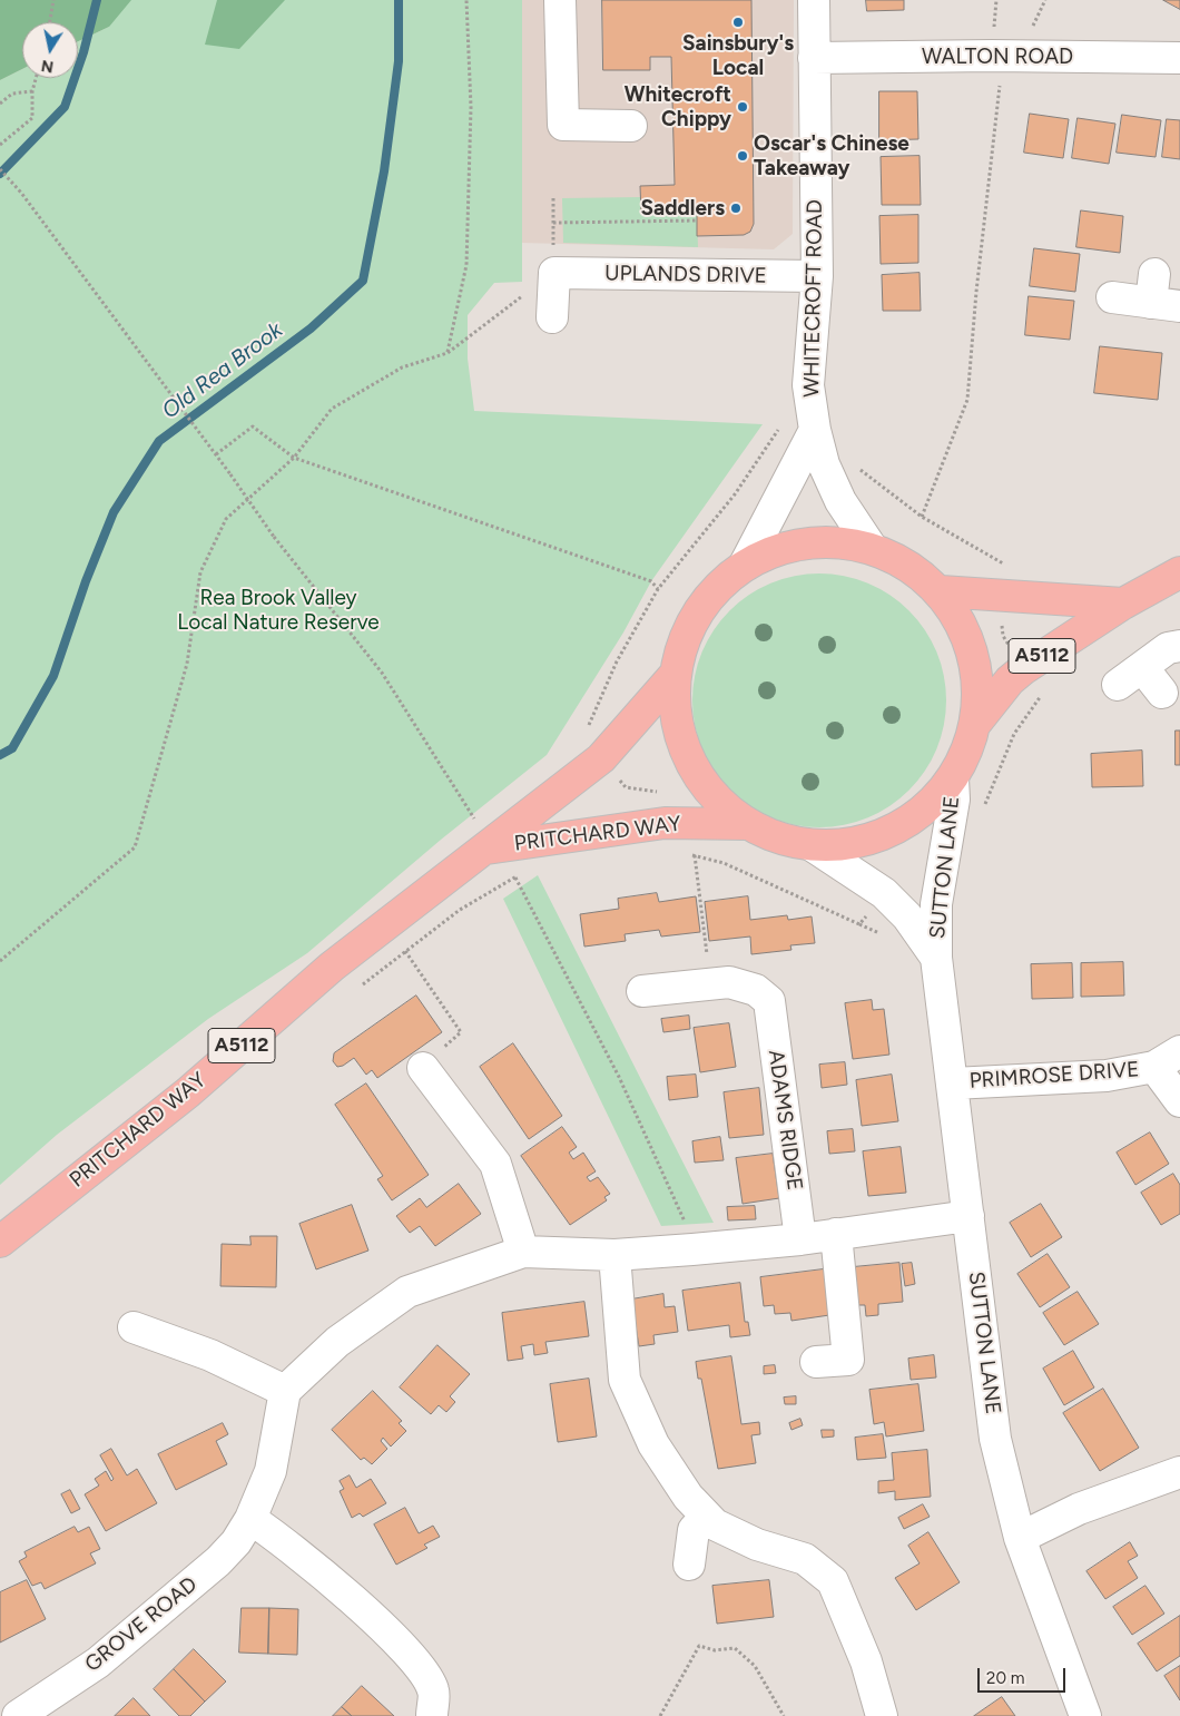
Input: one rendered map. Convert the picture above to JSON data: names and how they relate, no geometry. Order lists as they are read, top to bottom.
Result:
{
  "streets": {
    "main road": ["A5112", "PRITCHARD WAY"],
    "street": [
      "WALTON ROAD",
      "UPLANDS DRIVE",
      "WHITECROFT ROAD",
      "SUTTON LANE",
      "PRIMROSE DRIVE",
      "ADAMS RIDGE",
      "GROVE ROAD"
    ]
  },
  "crossings": [
    ["WALTON ROAD", "WHITECROFT ROAD"],
    ["UPLANDS DRIVE", "WHITECROFT ROAD"],
    ["SUTTON LANE", "PRIMROSE DRIVE"]
  ],
  "water": ["Old Rea Brook"],
  "parks": ["Rea Brook Valley Local Nature Reserve"],
  "places": [
    "Sainsbury's Local",
    "Whitecroft Chippy",
    "Oscar's Chinese Takeaway",
    "Saddlers"
  ],
  "scale_bar": "20 m",
  "north": "bottom"
}
